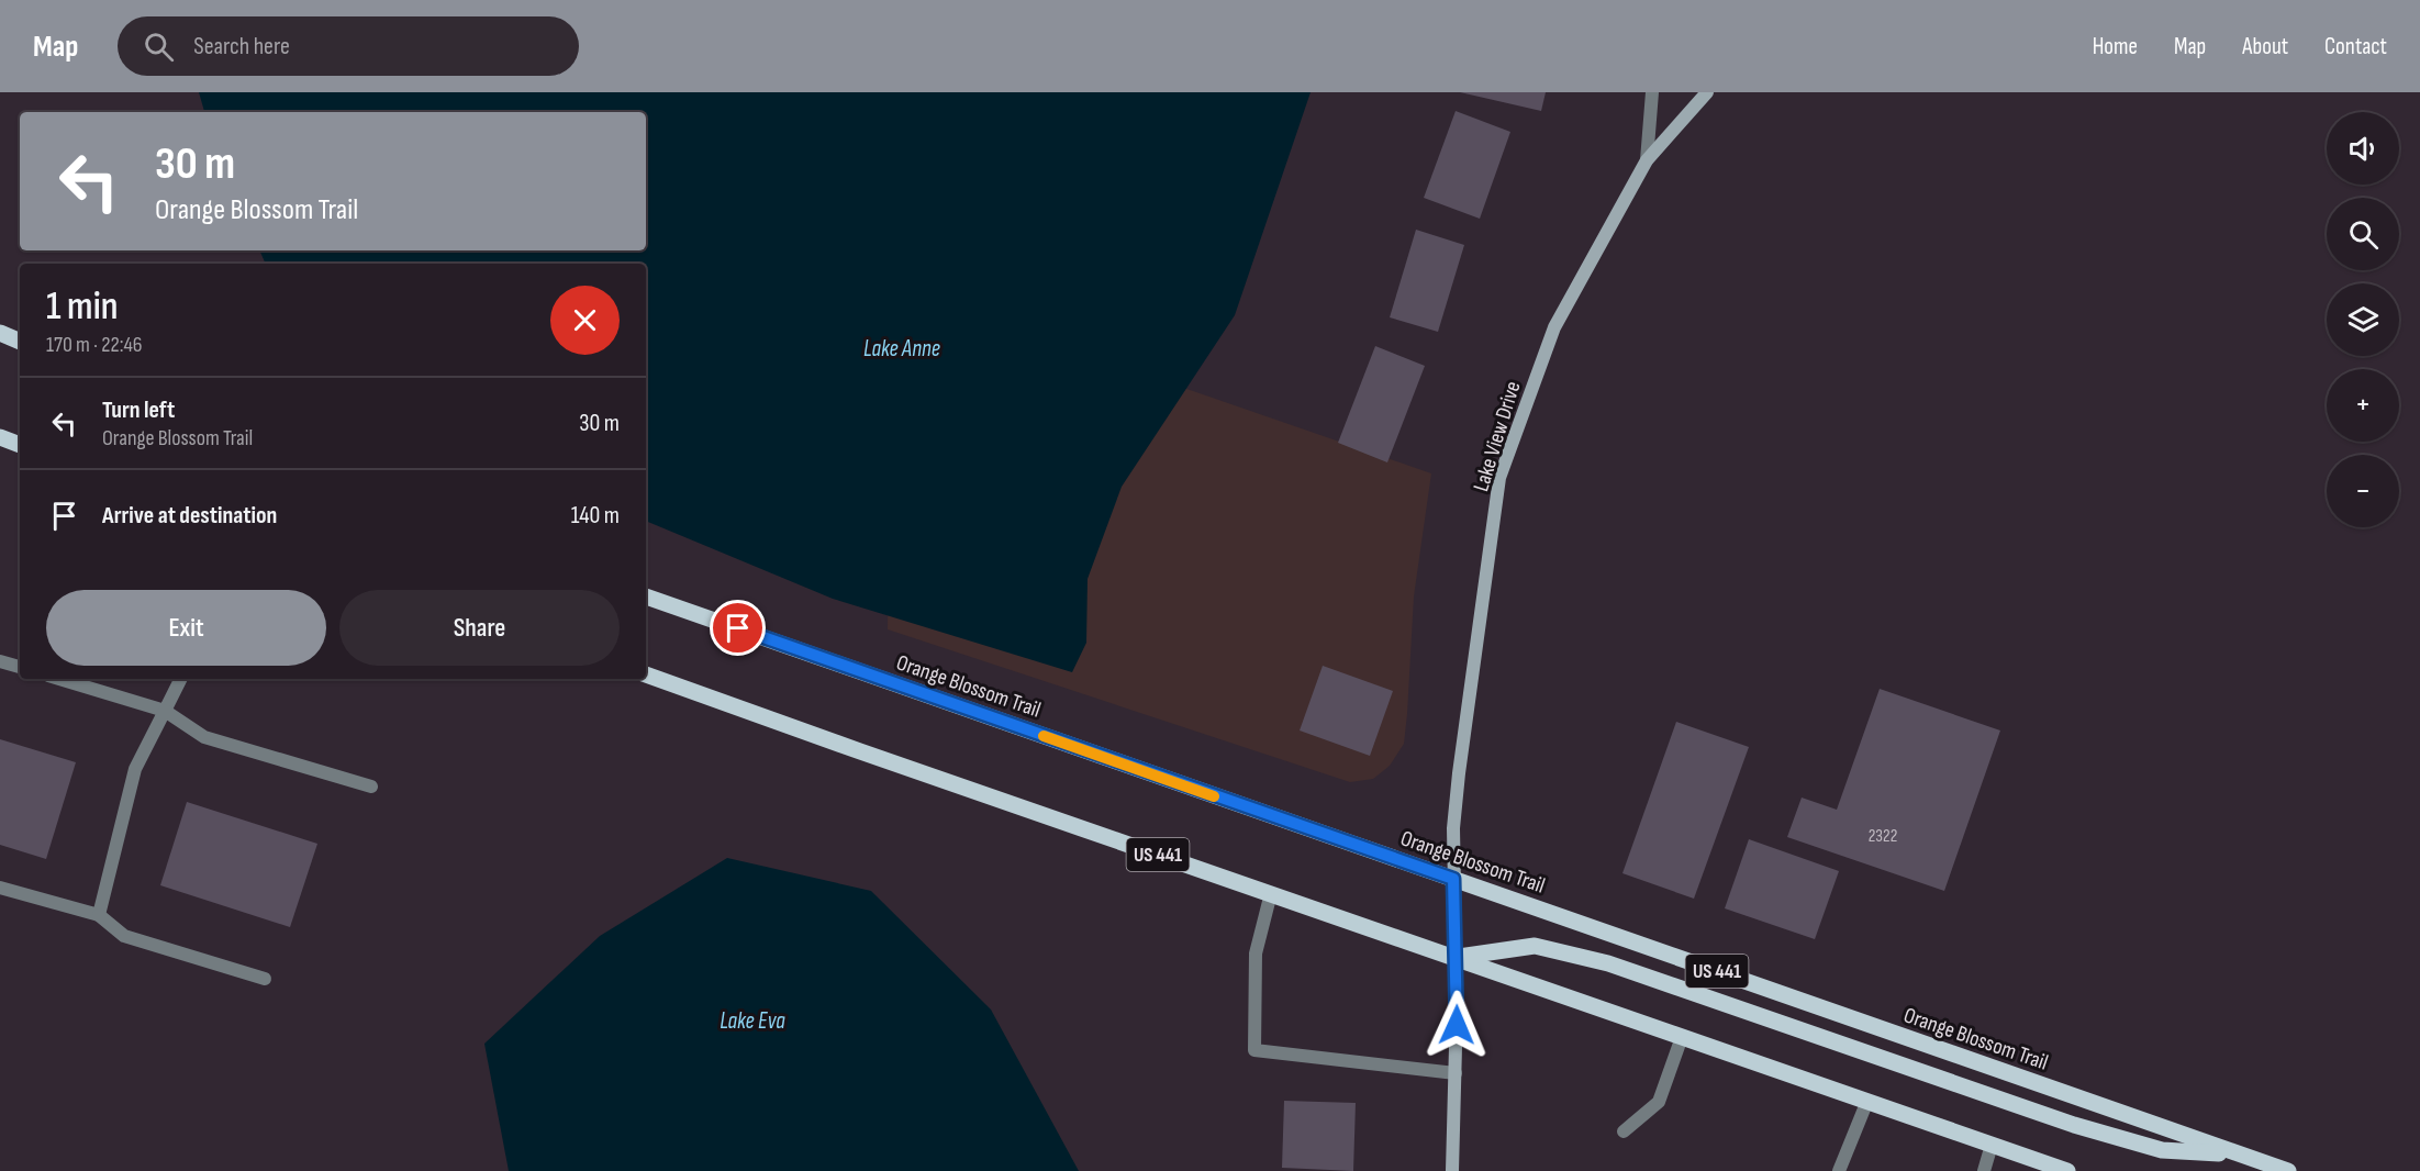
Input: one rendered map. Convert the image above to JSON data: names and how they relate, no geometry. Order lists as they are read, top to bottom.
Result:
{
  "streets": {
    "main road": ["Orange Blossom Trail", "US 441"],
    "street": ["Lake View Drive"]
  },
  "crossings": [
    ["Lake View Drive", "Orange Blossom Trail"],
    ["Lake View Drive", "US 441"]
  ],
  "water": ["Lake Anne", "Lake Eva"],
  "house_numbers": ["2322"],
  "page": {
    "header": "Map",
    "search": "Search here",
    "nav": [
      "Home",
      "Map",
      "About",
      "Contact"
    ],
    "map_buttons": ["+", "−"],
    "turn": ["30 m", "Orange Blossom Trail"],
    "heading": ["1 min", "170 m · 22:46"],
    "list": [
      {
        "name": "Turn left",
        "note": "Orange Blossom Trail",
        "value": "30 m"
      },
      {
        "name": "Arrive at destination",
        "value": "140 m"
      }
    ],
    "buttons": ["Exit", "Share"]
  }
}
